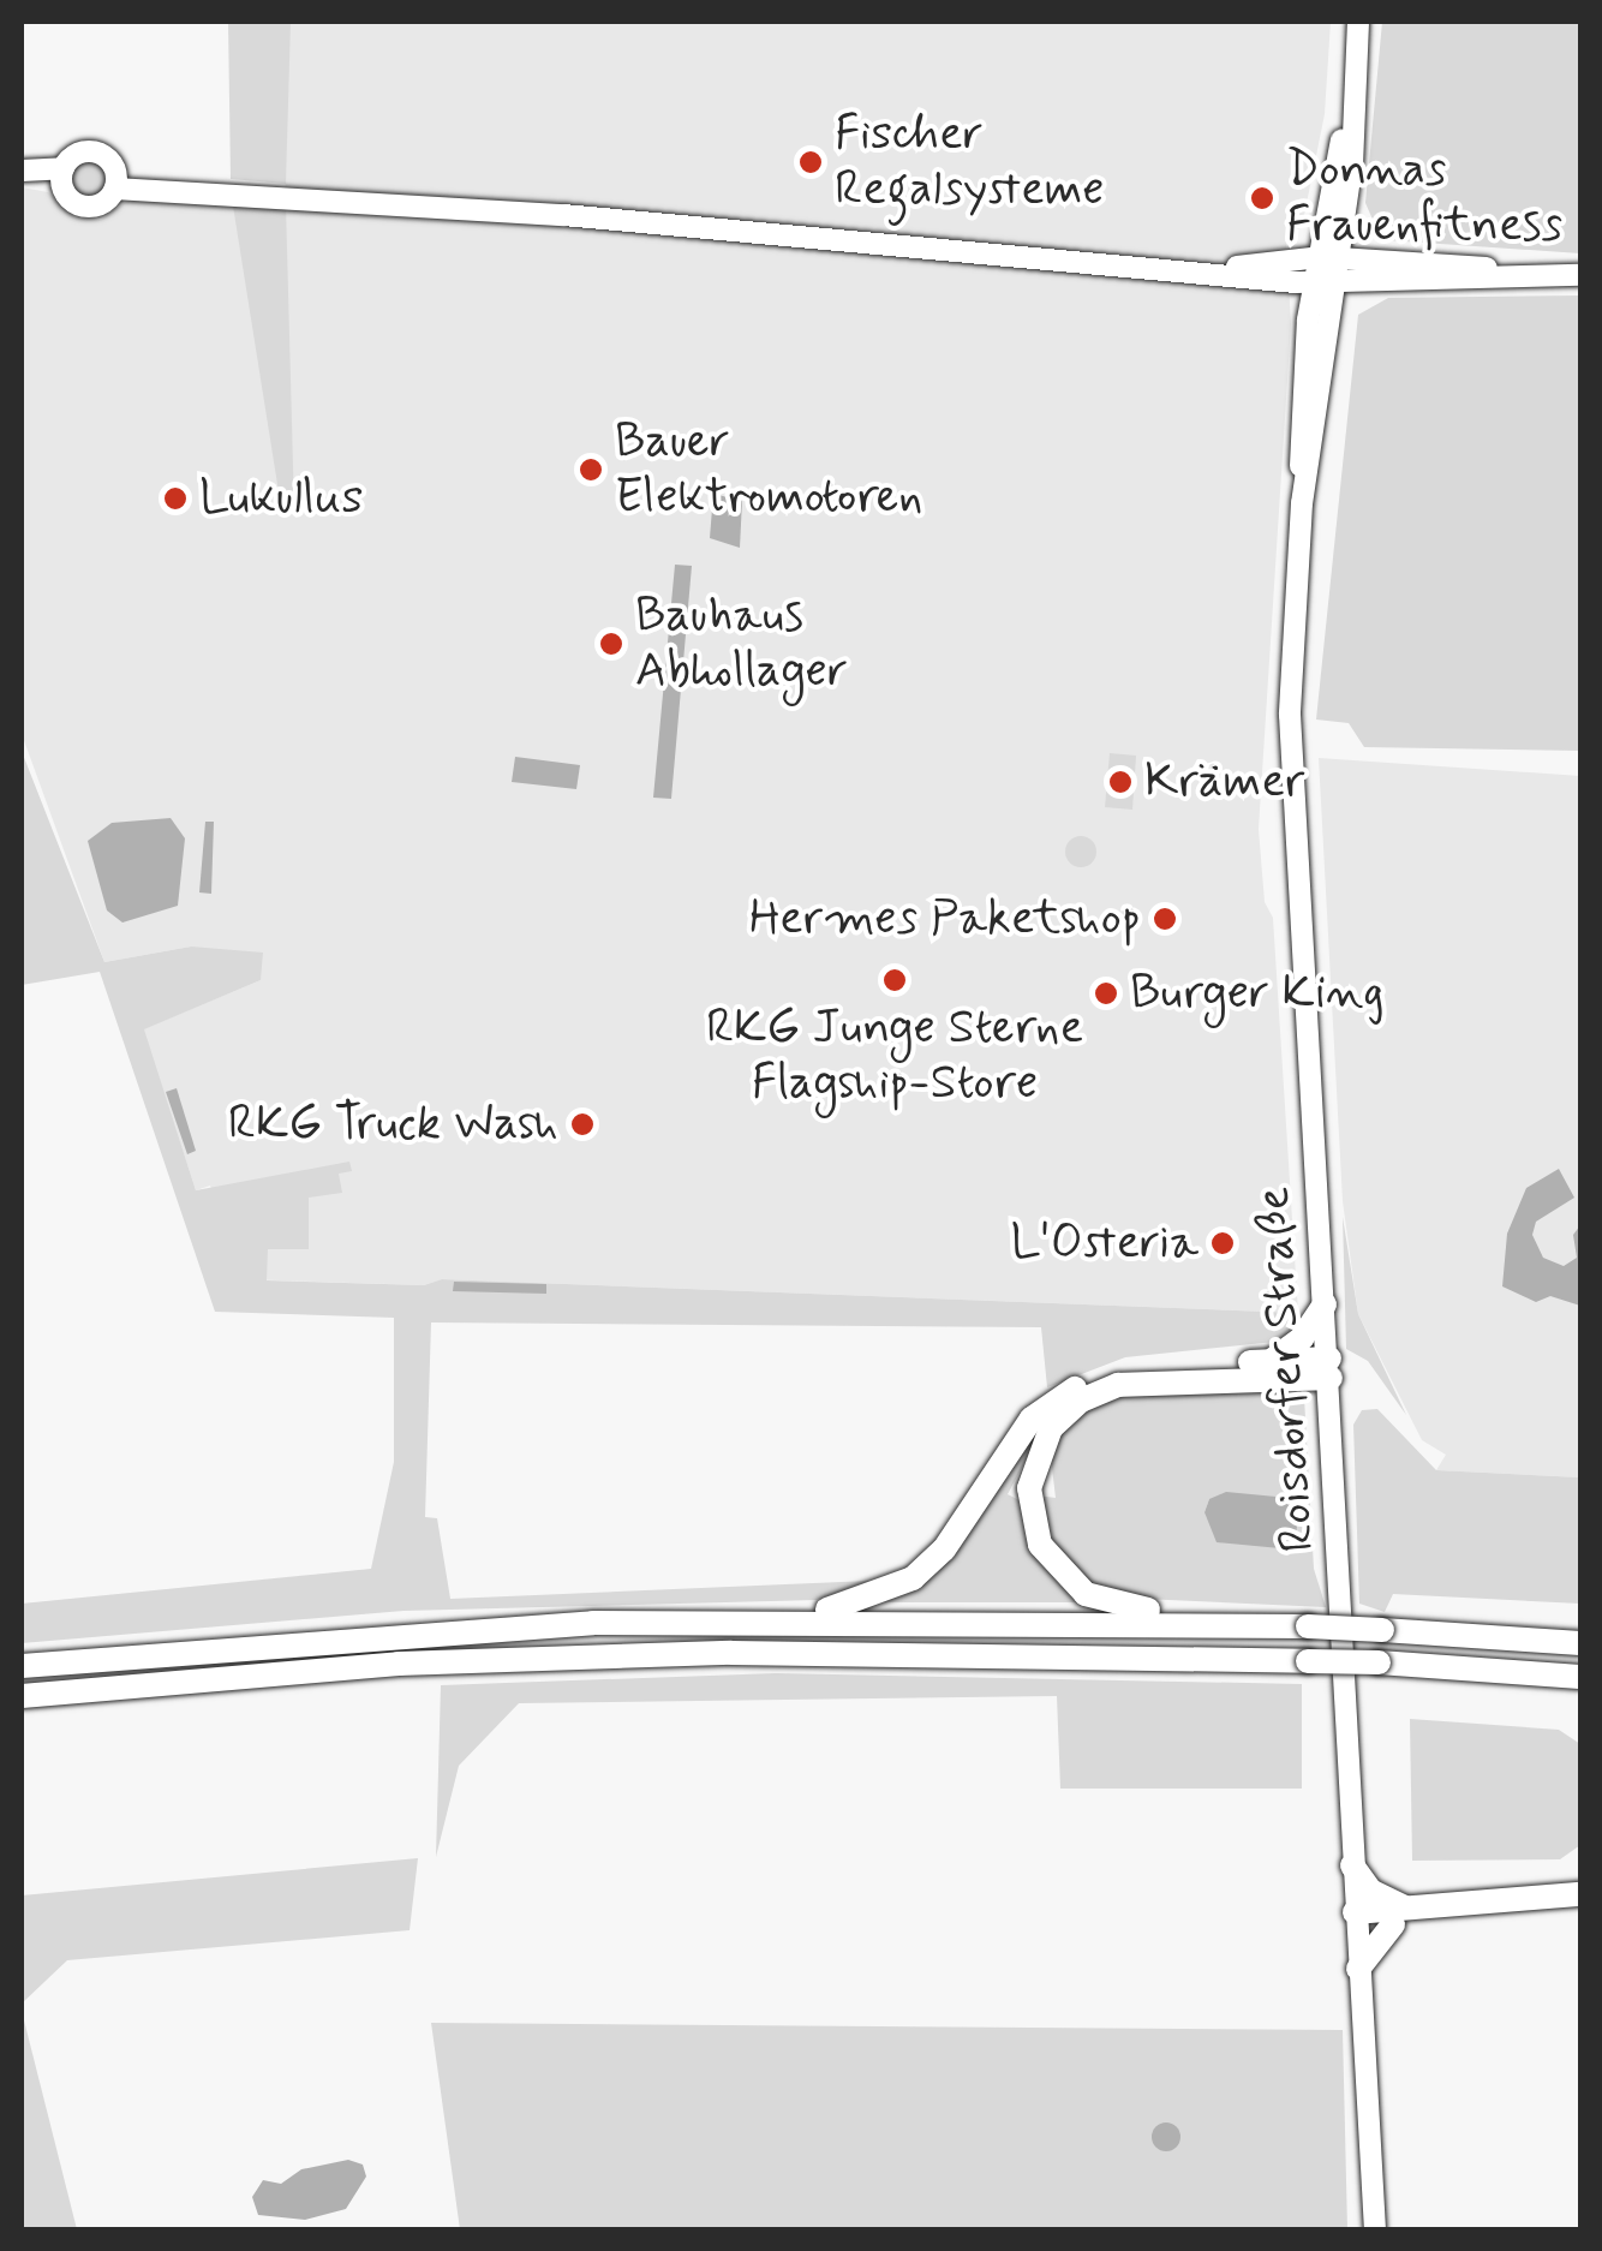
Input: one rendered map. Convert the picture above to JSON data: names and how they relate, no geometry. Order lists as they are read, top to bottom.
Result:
{
  "streets": {
    "main road": ["Roisdorfer Straße"]
  },
  "places": [
    "Fischer Regalsysteme",
    "Donnas Frauenfitness",
    "Bauer Elektromotoren",
    "Lukullus",
    "Bauhaus Abhollager",
    "Krämer",
    "Hermes Paketshop",
    "RKG Junge Sterne Flagship-Store",
    "Burger King",
    "RKG Truck Wash",
    "L'Osteria"
  ]
}
